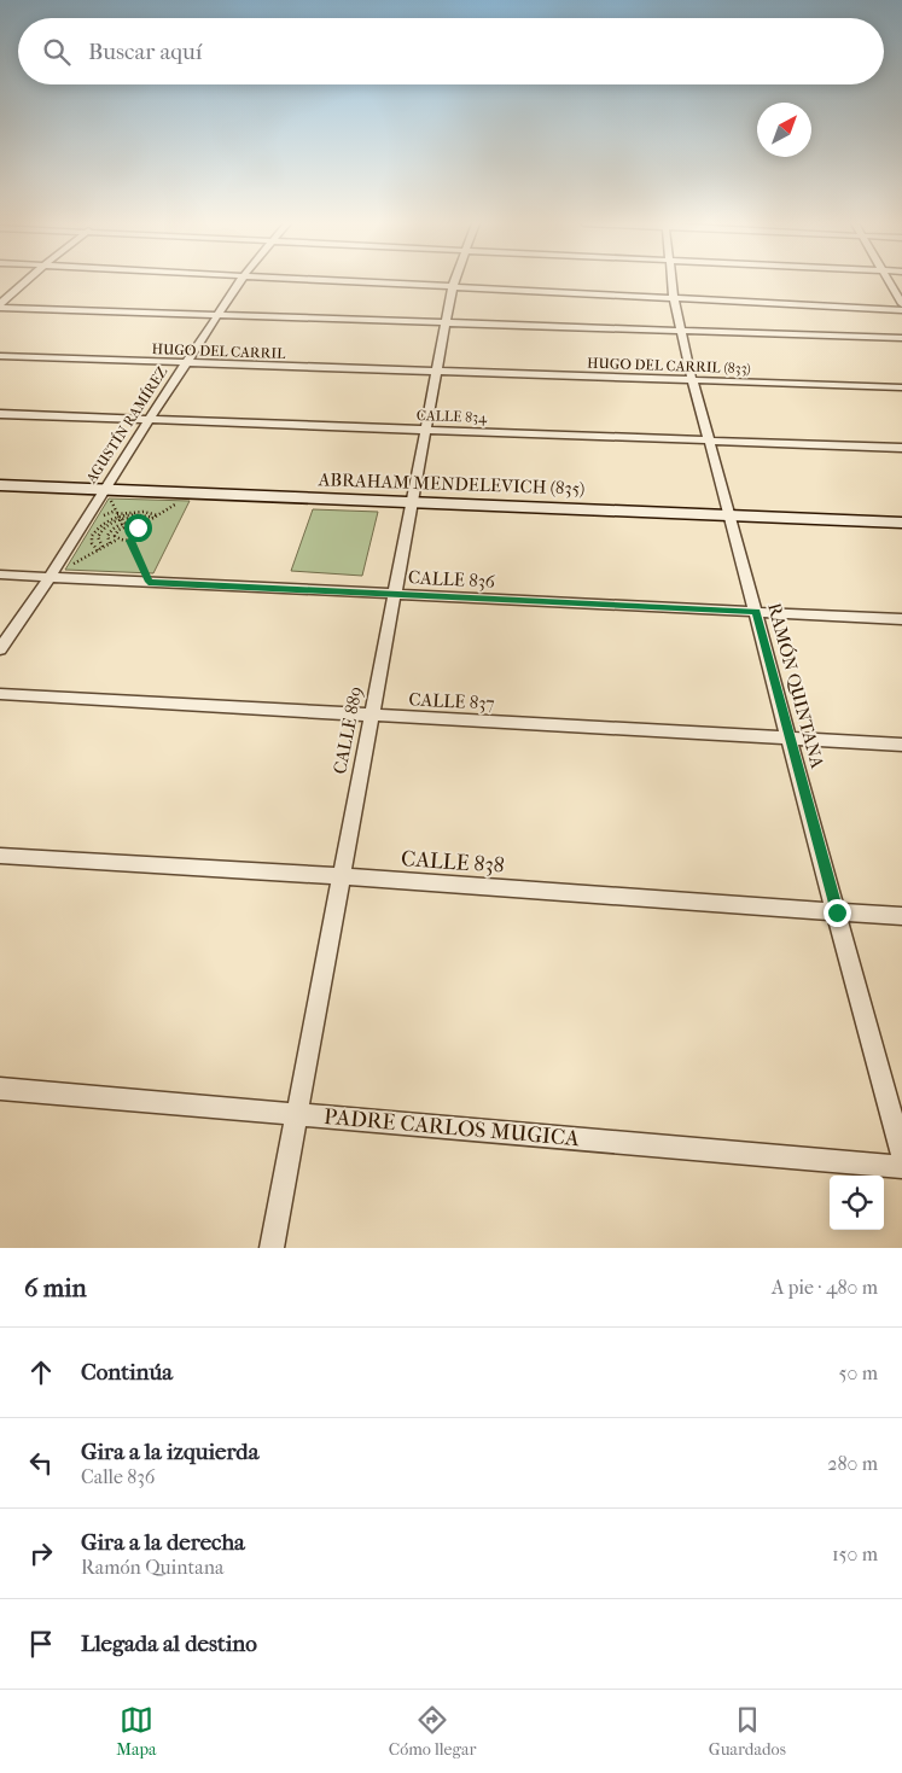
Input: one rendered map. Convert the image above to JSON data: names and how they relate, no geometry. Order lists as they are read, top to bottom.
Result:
{
  "streets": {
    "street": [
      "HUGO DEL CARRIL",
      "HUGO DEL CARRIL (833)",
      "CALLE 834",
      "AGUSTÍN RAMÍREZ",
      "ABRAHAM MENDELEVICH (835)",
      "CALLE 836",
      "RAMÓN QUINTANA",
      "CALLE 837",
      "CALLE 889",
      "CALLE 838",
      "PADRE CARLOS MUGICA"
    ]
  },
  "crossings": [
    ["HUGO DEL CARRIL", "HUGO DEL CARRIL (833)"],
    ["HUGO DEL CARRIL", "AGUSTÍN RAMÍREZ"],
    ["HUGO DEL CARRIL", "CALLE 889"],
    ["HUGO DEL CARRIL (833)", "RAMÓN QUINTANA"],
    ["HUGO DEL CARRIL (833)", "CALLE 889"],
    ["CALLE 834", "AGUSTÍN RAMÍREZ"],
    ["CALLE 834", "RAMÓN QUINTANA"],
    ["CALLE 834", "CALLE 889"],
    ["AGUSTÍN RAMÍREZ", "ABRAHAM MENDELEVICH (835)"],
    ["AGUSTÍN RAMÍREZ", "CALLE 836"],
    ["ABRAHAM MENDELEVICH (835)", "RAMÓN QUINTANA"],
    ["ABRAHAM MENDELEVICH (835)", "CALLE 889"],
    ["CALLE 836", "RAMÓN QUINTANA"],
    ["CALLE 836", "CALLE 889"],
    ["RAMÓN QUINTANA", "CALLE 837"],
    ["RAMÓN QUINTANA", "CALLE 838"],
    ["CALLE 837", "CALLE 889"],
    ["CALLE 889", "CALLE 838"],
    ["CALLE 889", "PADRE CARLOS MUGICA"]
  ],
  "north": "top right",
  "page": {
    "search": "Buscar aquí",
    "heading": ["6 min", "A pie · 480 m"],
    "list": [
      ["Continúa", "50 m"],
      ["Gira a la izquierda", "Calle 836", "280 m"],
      ["Gira a la derecha", "Ramón Quintana", "150 m"],
      "Llegada al destino"
    ],
    "nav": ["Mapa", "Cómo llegar", "Guardados"]
  }
}
